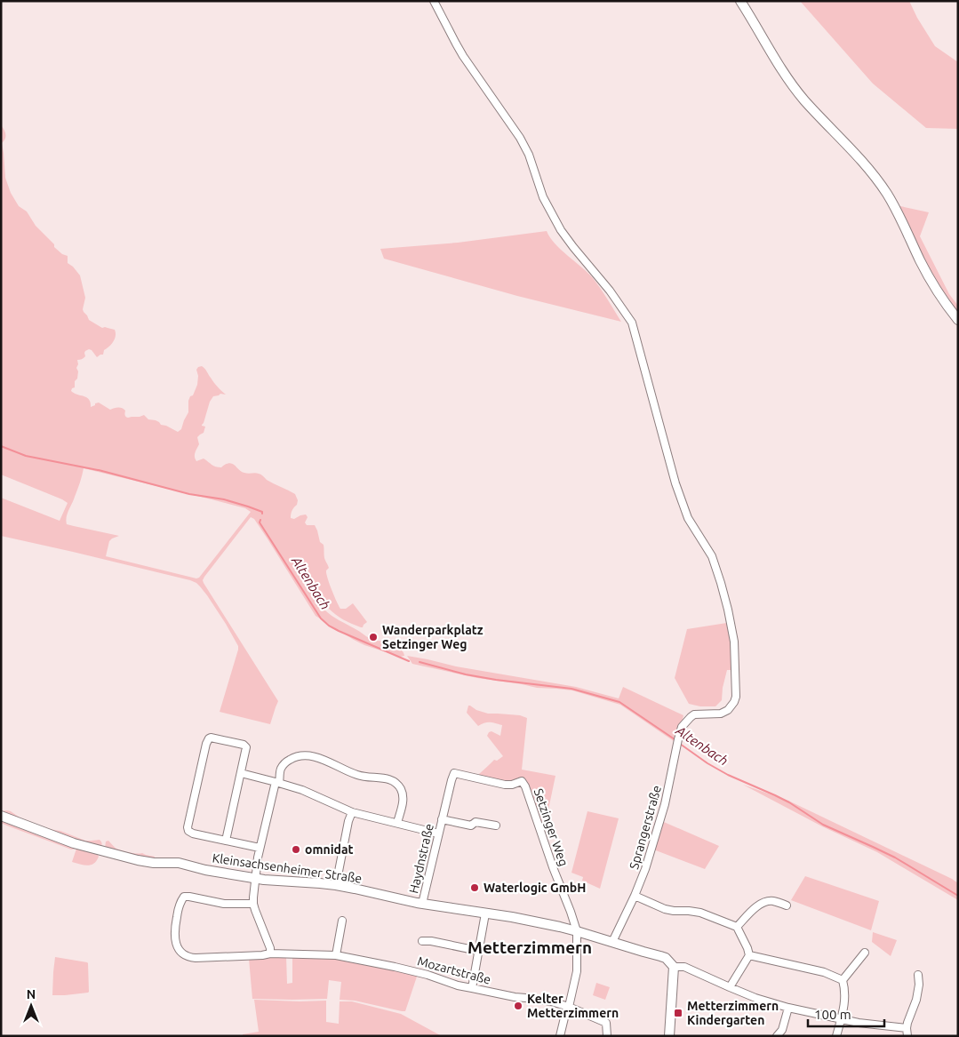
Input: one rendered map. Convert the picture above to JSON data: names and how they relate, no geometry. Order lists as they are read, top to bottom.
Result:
{
  "streets": {
    "main road": ["Kleinsachsenheimer Straße"],
    "street": [
      "Setzinger Weg",
      "Sprangerstraße",
      "Haydnstraße",
      "Mozartstraße"
    ]
  },
  "crossings": [
    ["Setzinger Weg", "Haydnstraße"],
    ["Setzinger Weg", "Kleinsachsenheimer Straße"],
    ["Sprangerstraße", "Kleinsachsenheimer Straße"],
    ["Haydnstraße", "Kleinsachsenheimer Straße"]
  ],
  "districts": ["Metterzimmern"],
  "water": ["Altenbach"],
  "places": {
    "other": [
      "Wanderparkplatz Setzinger Weg",
      "omnidat",
      "Waterlogic GmbH",
      "Kelter Metterzimmern"
    ],
    "transit": ["Metterzimmern Kindergarten"]
  },
  "scale_bar": "100 m",
  "north": "top"
}
